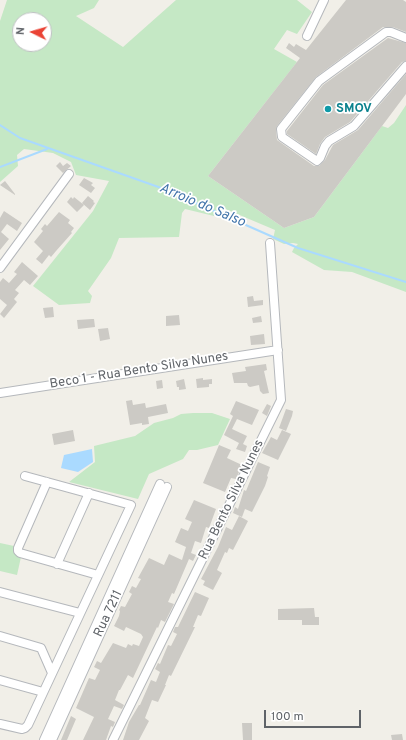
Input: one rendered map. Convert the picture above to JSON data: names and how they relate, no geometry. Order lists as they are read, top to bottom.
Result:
{
  "streets": {
    "street": ["Beco 1 - Rua Bento Silva Nunes", "Rua Bento Silva Nunes", "Rua 7211"]
  },
  "crossings": [
    ["Beco 1 - Rua Bento Silva Nunes", "Rua Bento Silva Nunes"]
  ],
  "water": ["Arroio do Salso"],
  "places": ["SMOV"],
  "scale_bar": "100 m",
  "north": "left"
}
